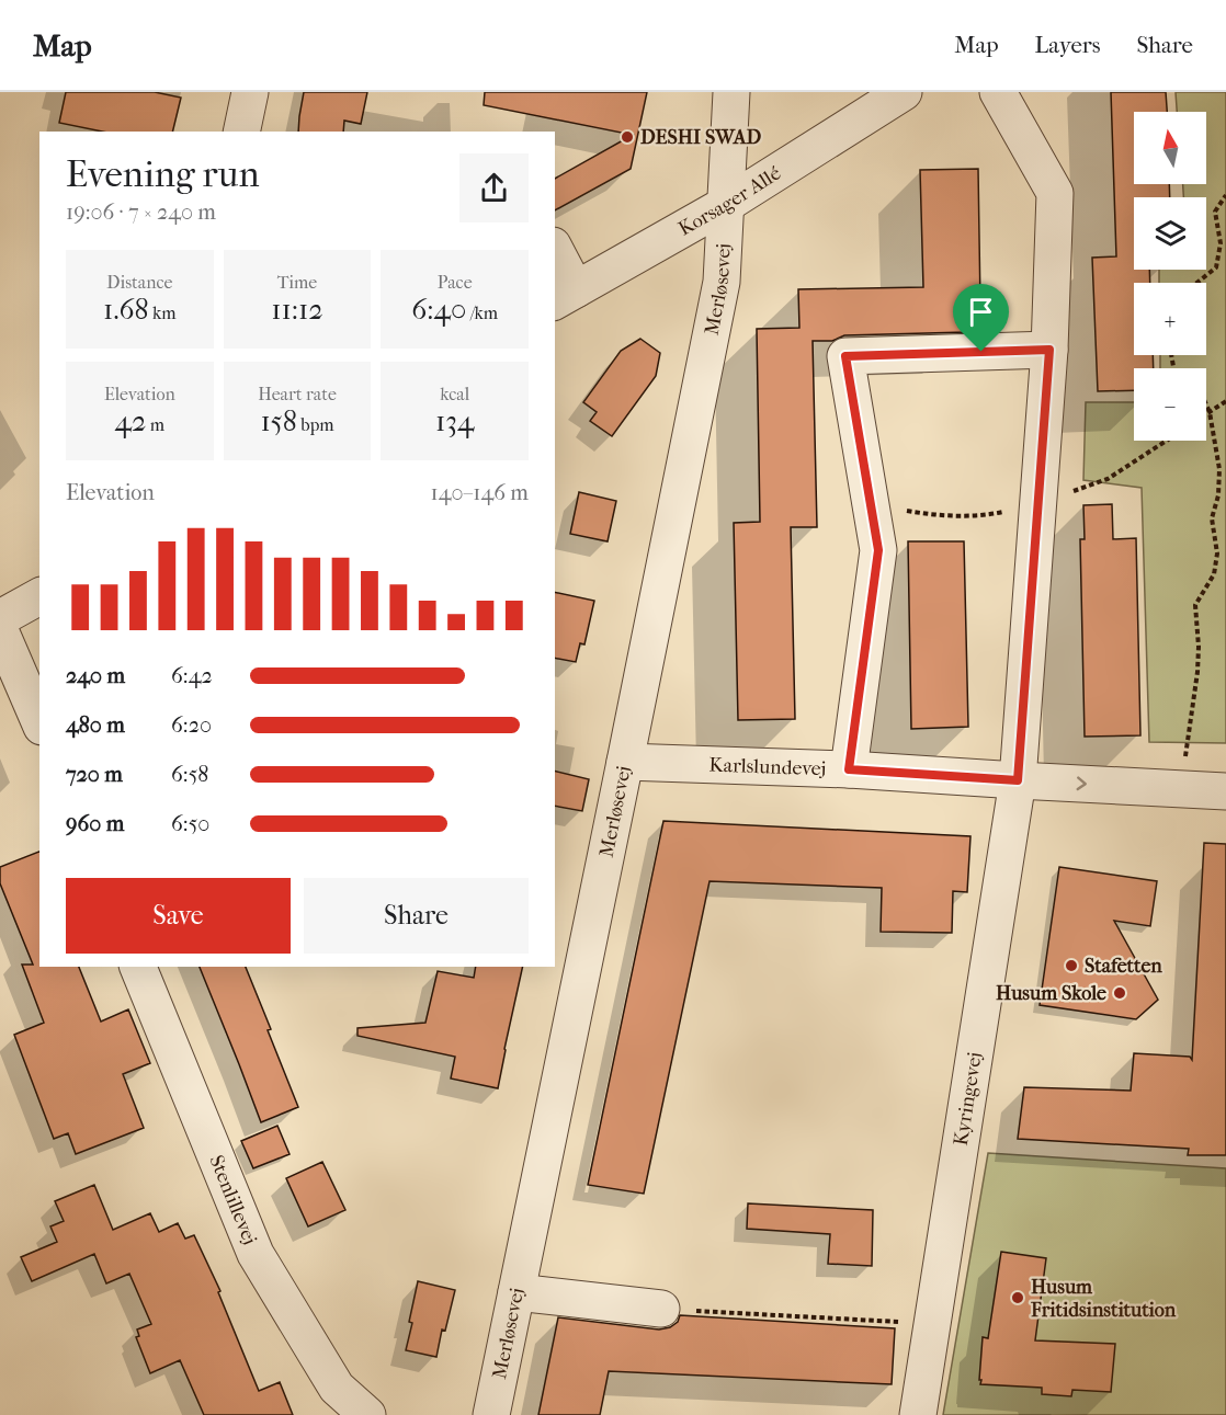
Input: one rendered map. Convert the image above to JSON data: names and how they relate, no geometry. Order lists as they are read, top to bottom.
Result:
{
  "streets": {
    "street": [
      "Korsager Allé",
      "Merløsevej",
      "Karlslundevej",
      "Kyringevej",
      "Stenlillevej"
    ]
  },
  "crossings": [
    ["Korsager Allé", "Merløsevej"],
    ["Merløsevej", "Karlslundevej"],
    ["Karlslundevej", "Kyringevej"]
  ],
  "places": [
    "DESHI SWAD",
    "Stafetten",
    "Husum Skole",
    "Husum Fritidsinstitution"
  ],
  "north": "top",
  "page": {
    "header": "Map",
    "nav": ["Map", "Layers", "Share"],
    "map_buttons": ["+", "−"],
    "heading": ["Evening run", "19:06 · 7 × 240 m"],
    "stats": [
      ["Distance", "1.68 km"],
      ["Time", "11:12"],
      ["Pace", "6:40 /km"],
      ["Elevation", "42 m"],
      ["Heart rate", "158 bpm"],
      ["kcal", "134"]
    ],
    "chart": ["Elevation", "140–146 m"],
    "list": [
      {
        "name": "240 m",
        "note": "6:42"
      },
      {
        "name": "480 m",
        "note": "6:20"
      },
      {
        "name": "720 m",
        "note": "6:58"
      },
      {
        "name": "960 m",
        "note": "6:50"
      }
    ],
    "buttons": ["Save", "Share"]
  }
}
